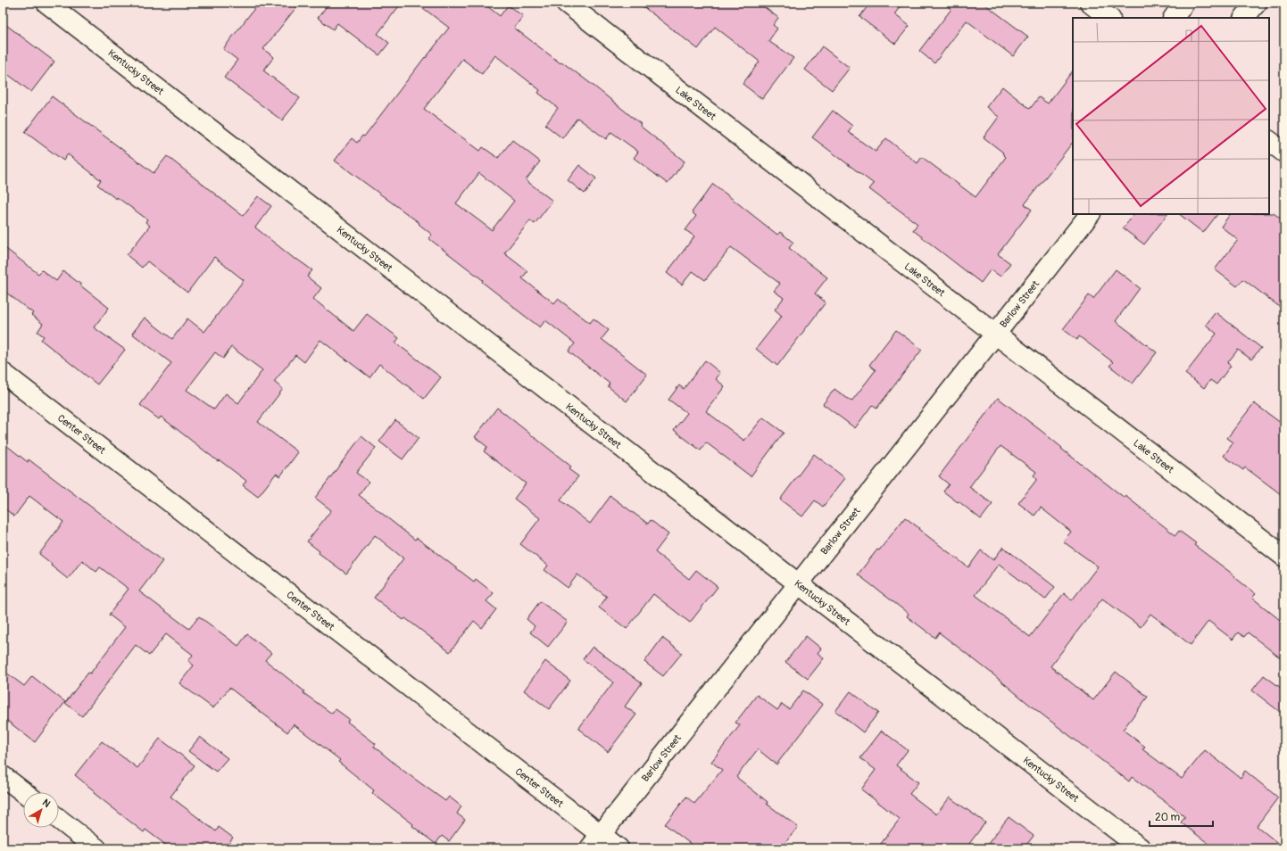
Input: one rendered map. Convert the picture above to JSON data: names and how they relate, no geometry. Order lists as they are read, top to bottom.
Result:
{
  "streets": {
    "street": [
      "Kentucky Street",
      "Lake Street",
      "Barlow Street",
      "Center Street"
    ]
  },
  "crossings": [
    ["Kentucky Street", "Barlow Street"],
    ["Lake Street", "Barlow Street"],
    ["Barlow Street", "Center Street"]
  ],
  "scale_bar": "20 m",
  "north": "top right"
}
